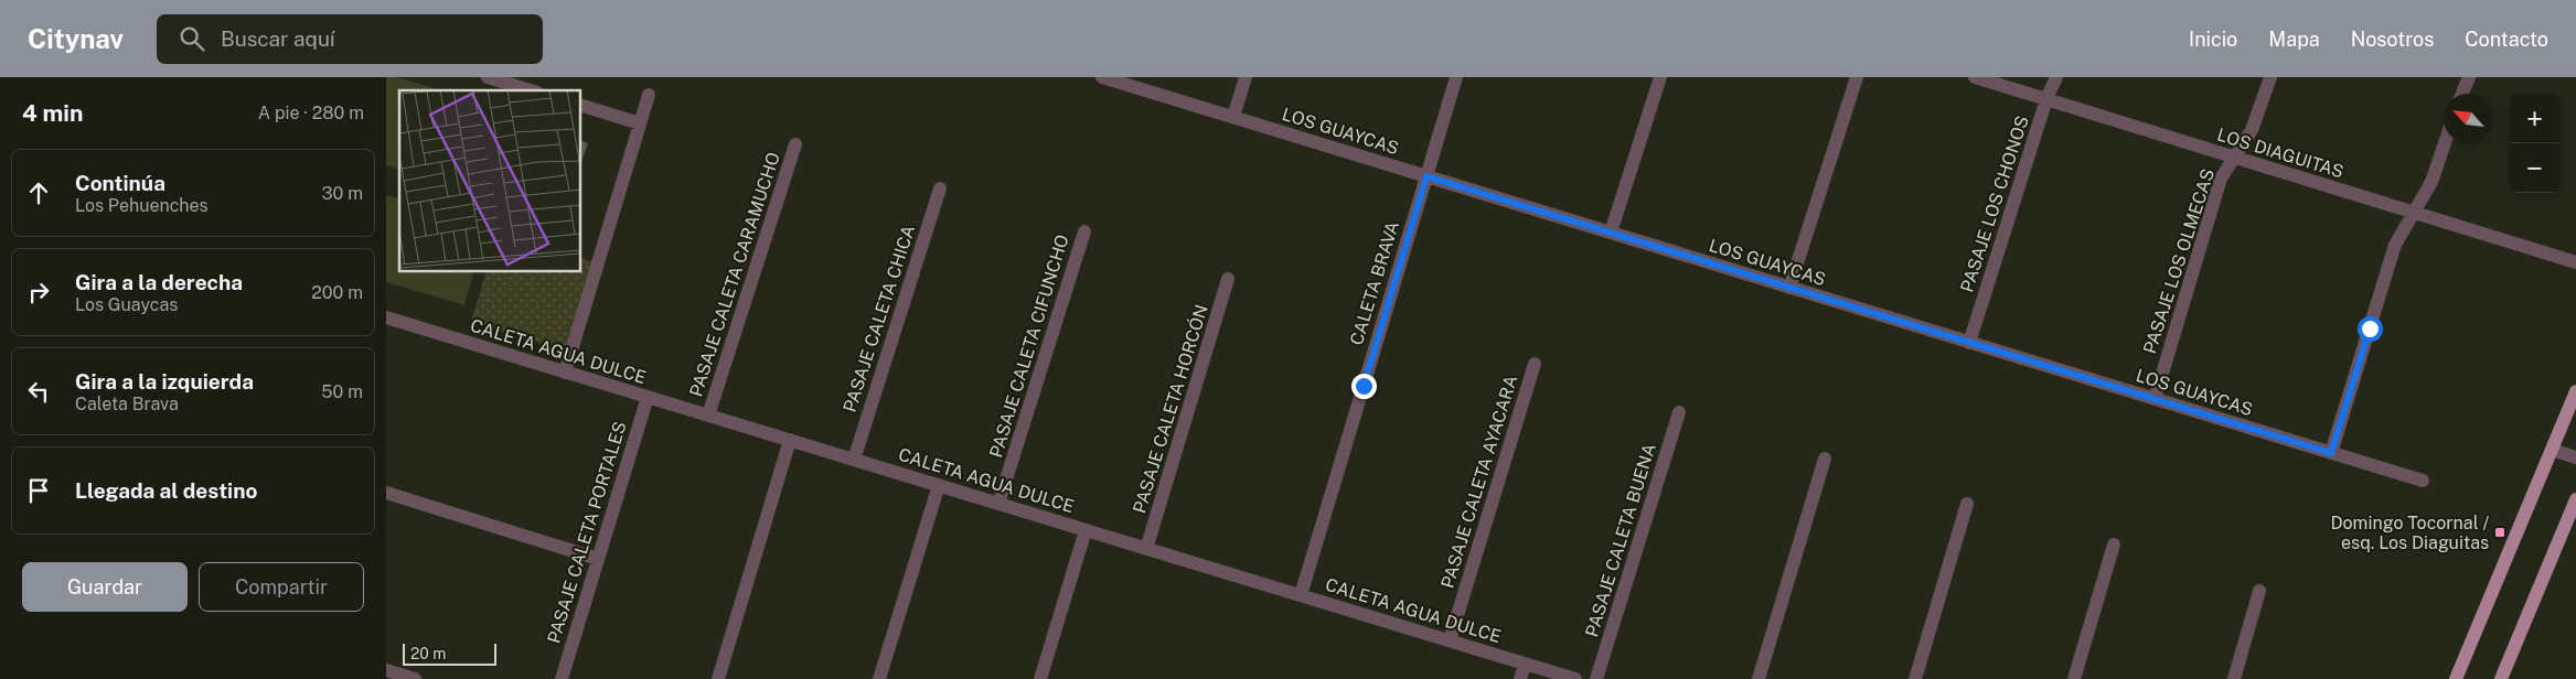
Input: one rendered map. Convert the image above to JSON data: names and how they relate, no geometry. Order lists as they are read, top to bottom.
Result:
{
  "streets": {
    "street": [
      "LOS GUAYCAS",
      "LOS DIAGUITAS",
      "PASAJE LOS CHONOS",
      "PASAJE LOS OLMECAS",
      "PASAJE CALETA CARAMUCHO",
      "CALETA BRAVA",
      "PASAJE CALETA CHICA",
      "PASAJE CALETA CIFUNCHO",
      "CALETA AGUA DULCE",
      "PASAJE CALETA HORCÓN",
      "PASAJE CALETA AYACARA",
      "PASAJE CALETA PORTALES",
      "PASAJE CALETA BUENA"
    ]
  },
  "crossings": [
    ["LOS GUAYCAS", "PASAJE LOS CHONOS"],
    ["LOS GUAYCAS", "PASAJE LOS OLMECAS"],
    ["LOS GUAYCAS", "CALETA BRAVA"],
    ["LOS DIAGUITAS", "PASAJE LOS CHONOS"],
    ["LOS DIAGUITAS", "PASAJE LOS OLMECAS"],
    ["PASAJE CALETA CARAMUCHO", "CALETA AGUA DULCE"],
    ["CALETA BRAVA", "CALETA AGUA DULCE"],
    ["PASAJE CALETA CHICA", "CALETA AGUA DULCE"],
    ["PASAJE CALETA CIFUNCHO", "CALETA AGUA DULCE"],
    ["CALETA AGUA DULCE", "PASAJE CALETA HORCÓN"],
    ["CALETA AGUA DULCE", "PASAJE CALETA AYACARA"],
    ["CALETA AGUA DULCE", "PASAJE CALETA PORTALES"]
  ],
  "places": {
    "transit": ["Domingo Tocornal / esq. Los Diaguitas"]
  },
  "scale_bar": "20 m",
  "north": "top left",
  "page": {
    "header": "Citynav",
    "search": "Buscar aquí",
    "nav": [
      "Inicio",
      "Mapa",
      "Nosotros",
      "Contacto"
    ],
    "heading": ["4 min", "A pie · 280 m"],
    "map_buttons": ["+", "−"],
    "list": [
      ["Continúa", "Los Pehuenches", "30 m"],
      ["Gira a la derecha", "Los Guaycas", "200 m"],
      ["Gira a la izquierda", "Caleta Brava", "50 m"],
      "Llegada al destino"
    ],
    "buttons": ["Guardar", "Compartir"],
    "scale": "20 m"
  }
}
